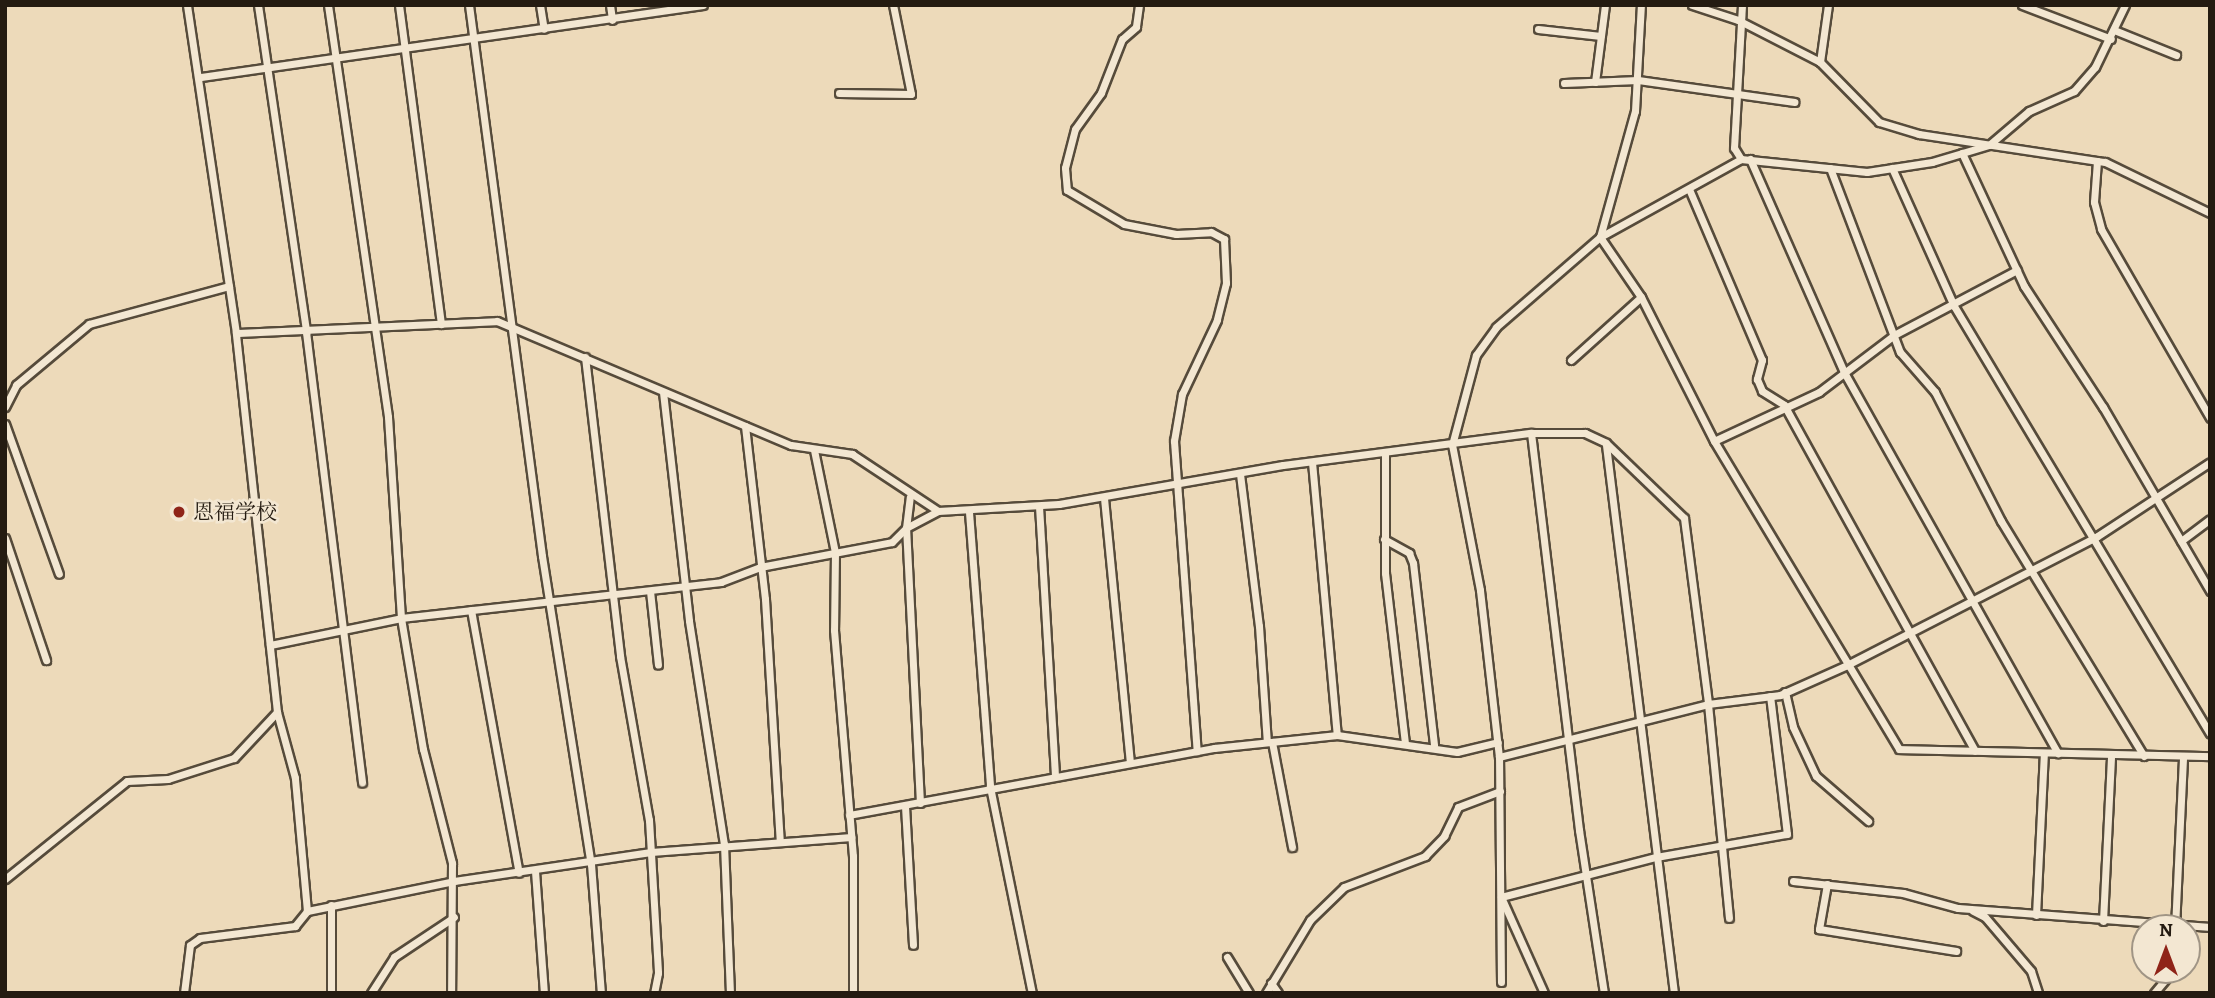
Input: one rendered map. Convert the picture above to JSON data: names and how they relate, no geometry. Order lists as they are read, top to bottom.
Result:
{
  "places": ["恩福学校"],
  "north": "top"
}
